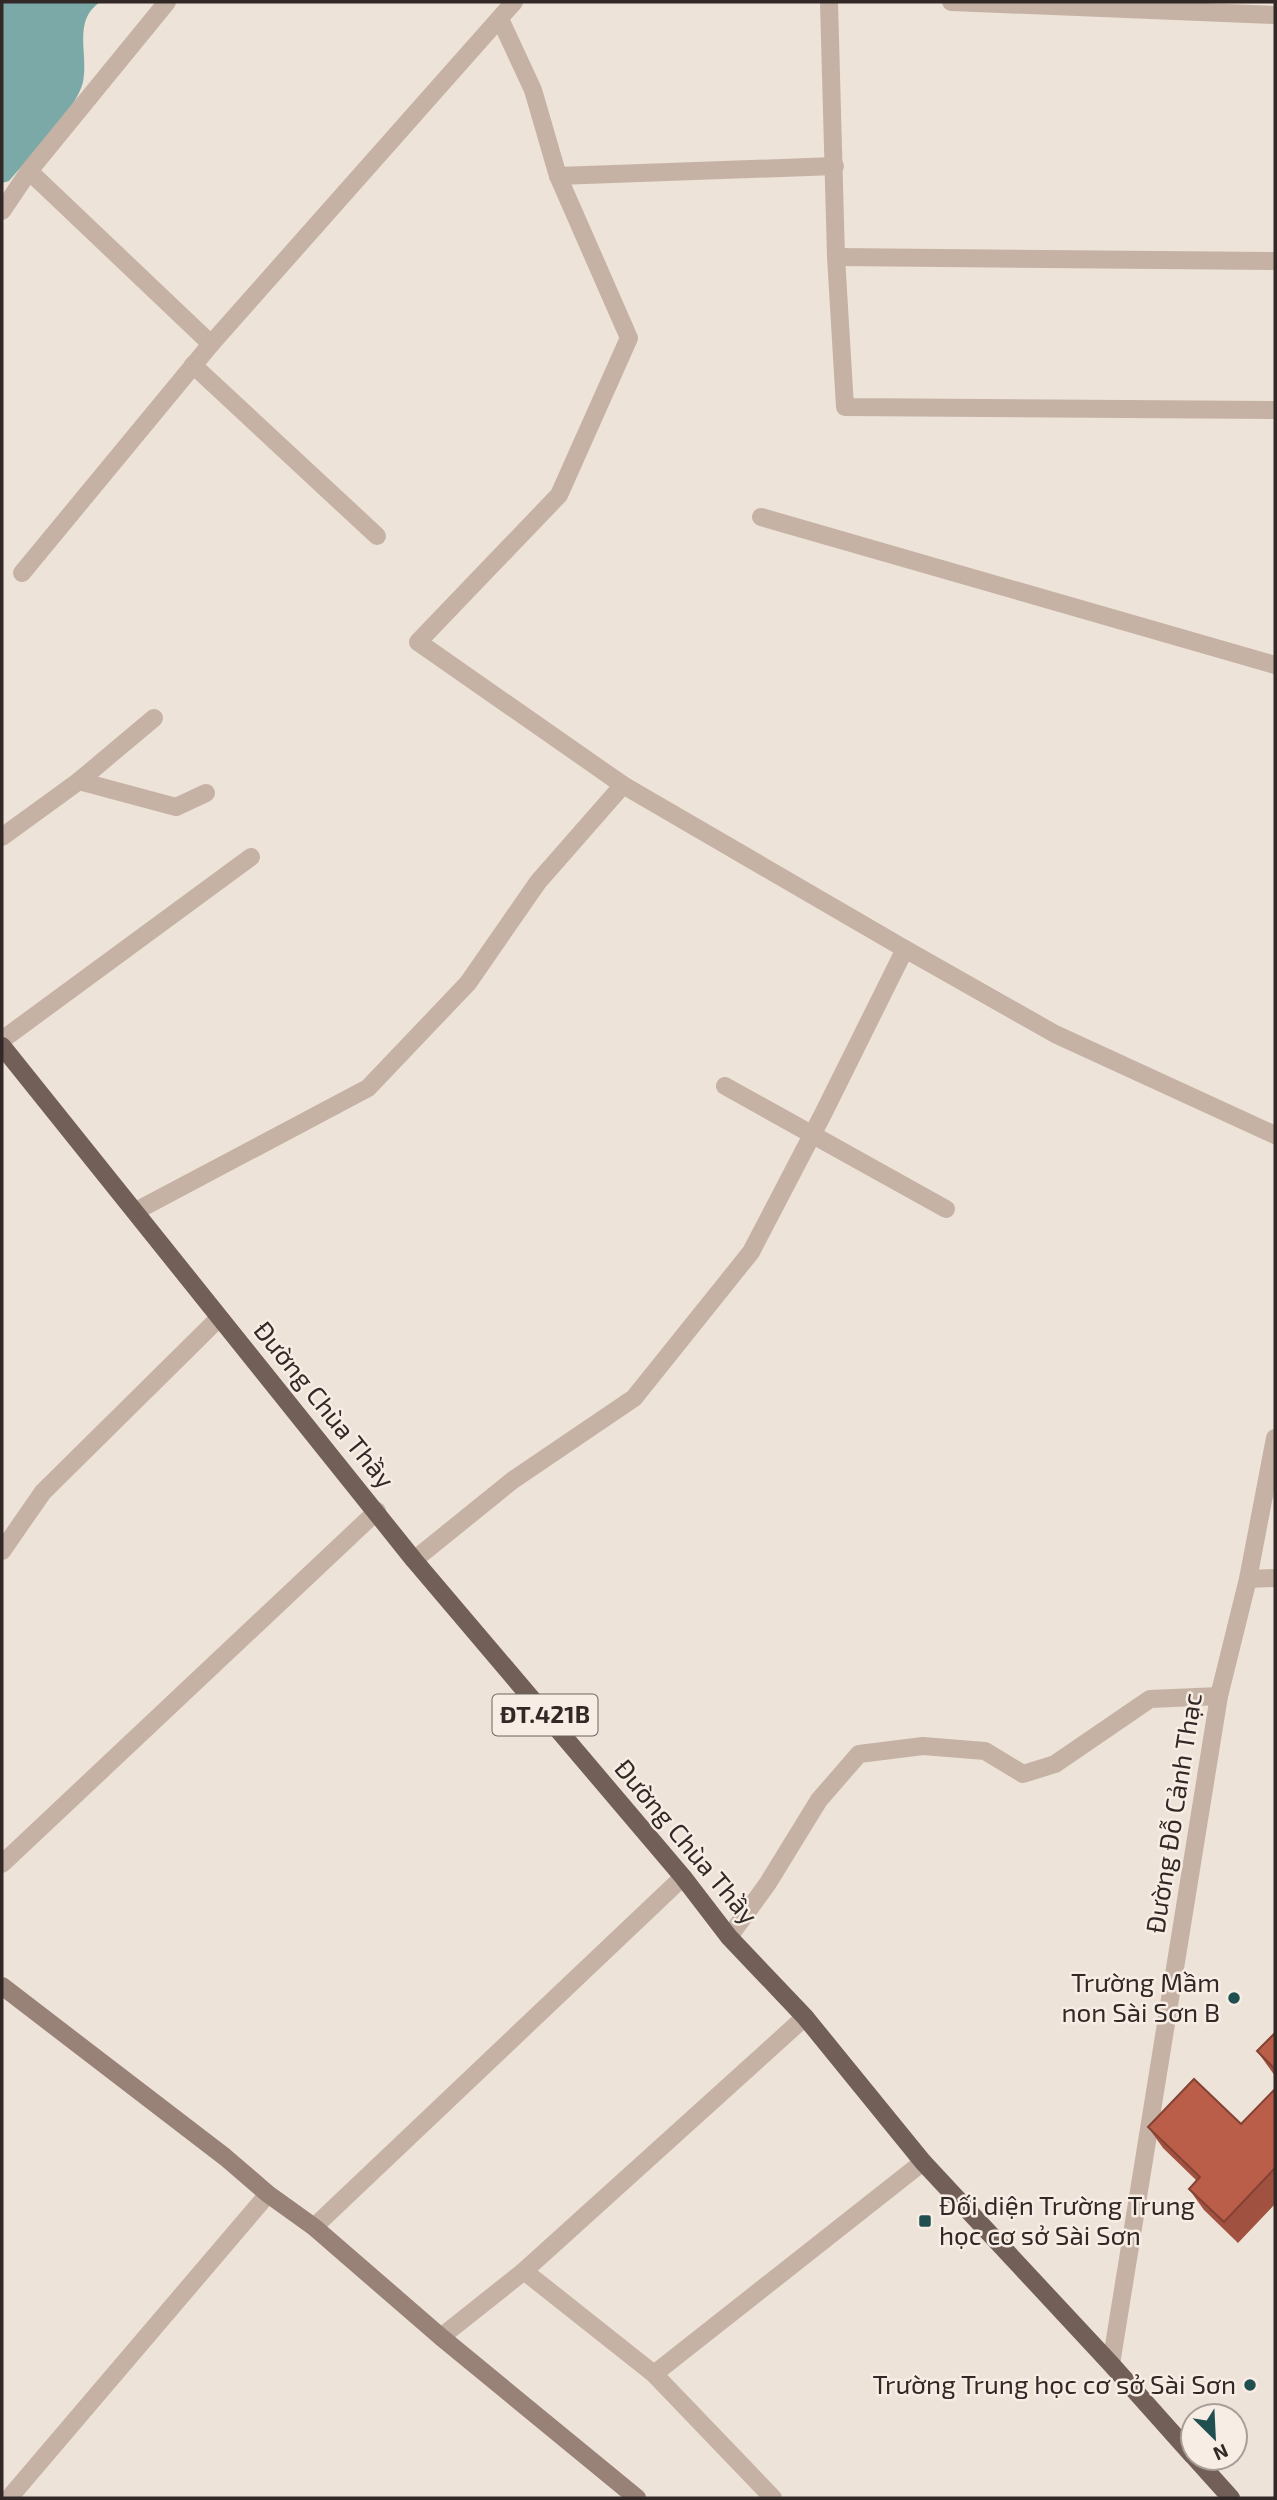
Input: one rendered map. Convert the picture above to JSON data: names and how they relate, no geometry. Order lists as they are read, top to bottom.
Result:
{
  "streets": {
    "main road": ["Đường Chùa Thầy", "ĐT.421B"],
    "street": ["Đường Đỗ Cảnh Thạc"]
  },
  "crossings": [
    ["Đường Chùa Thầy", "Đường Đỗ Cảnh Thạc"]
  ],
  "places": {
    "other": ["Trường Mầm non Sài Sơn B", "Trường Trung học cơ sở Sài Sơn"],
    "transit": ["Đối diện Trường Trung học cơ sở Sài Sơn"]
  },
  "north": "bottom right"
}
